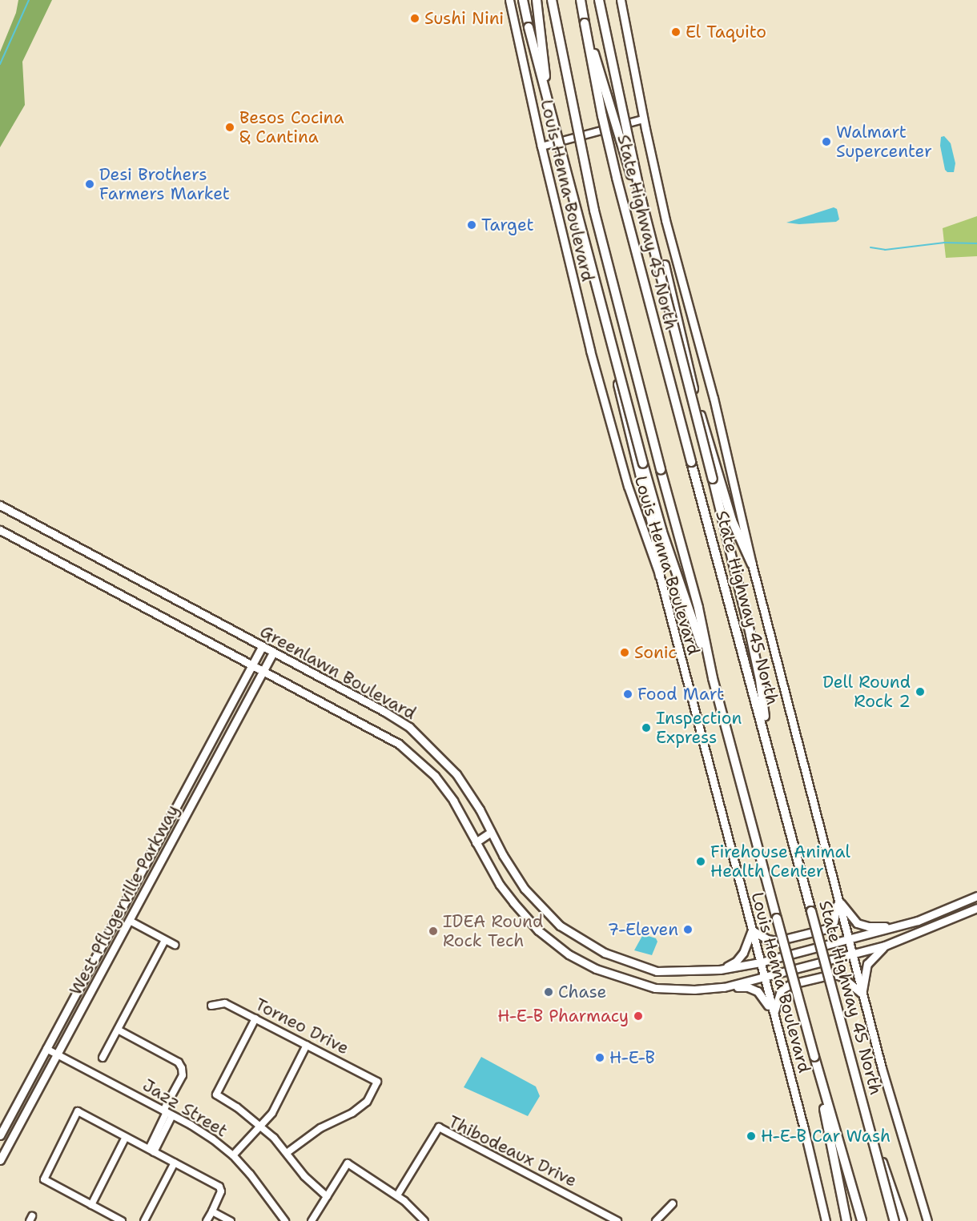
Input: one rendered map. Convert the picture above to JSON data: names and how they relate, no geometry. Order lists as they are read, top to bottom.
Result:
{
  "streets": {
    "highway": ["State Highway 45 North"],
    "main road": ["Louis Henna Boulevard", "Greenlawn Boulevard", "West Pflugerville Parkway"],
    "street": ["Torneo Drive", "Jazz Street", "Thibodeaux Drive"]
  },
  "crossings": [
    ["Louis Henna Boulevard", "Greenlawn Boulevard"],
    ["Greenlawn Boulevard", "West Pflugerville Parkway"],
    ["West Pflugerville Parkway", "Jazz Street"]
  ],
  "places": [
    "Sushi Nini",
    "El Taquito",
    "Besos Cocina & Cantina",
    "Walmart Supercenter",
    "Desi Brothers Farmers Market",
    "Target",
    "Sonic",
    "Dell Round Rock 2",
    "Food Mart",
    "Inspection Express",
    "Firehouse Animal Health Center",
    "7-Eleven",
    "IDEA Round Rock Tech",
    "Chase",
    "H-E-B Pharmacy",
    "H-E-B",
    "H-E-B Car Wash"
  ]
}
